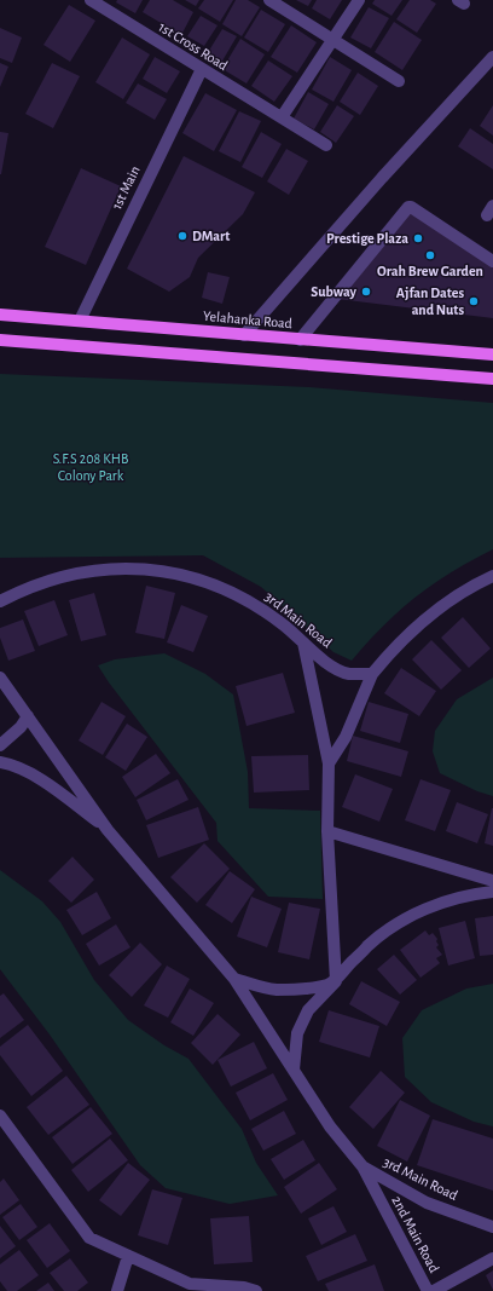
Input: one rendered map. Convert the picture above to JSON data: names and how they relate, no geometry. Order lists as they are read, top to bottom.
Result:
{
  "streets": {
    "main road": ["Yelahanka Road"],
    "street": [
      "1st Cross Road",
      "1st Main",
      "3rd Main Road",
      "2nd Main Road"
    ]
  },
  "crossings": [
    ["1st Cross Road", "1st Main"],
    ["1st Main", "Yelahanka Road"],
    ["3rd Main Road", "2nd Main Road"]
  ],
  "parks": ["S.F.S 208 KHB Colony Park"],
  "places": [
    "DMart",
    "Prestige Plaza",
    "Orah Brew Garden",
    "Subway",
    "Ajfan Dates and Nuts"
  ]
}
